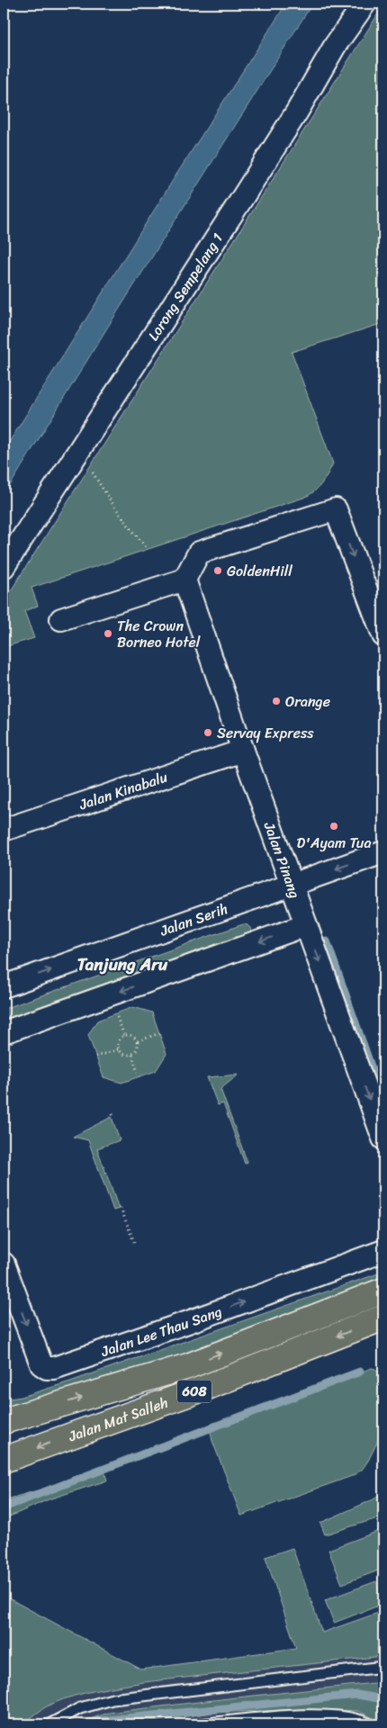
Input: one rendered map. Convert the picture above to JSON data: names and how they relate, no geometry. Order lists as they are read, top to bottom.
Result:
{
  "streets": {
    "main road": ["608", "Jalan Mat Salleh"],
    "street": [
      "Lorong Sempelang 1",
      "Jalan Kinabalu",
      "Jalan Pinang",
      "Jalan Serih",
      "Jalan Lee Thau Sang"
    ]
  },
  "crossings": [
    ["Jalan Kinabalu", "Jalan Pinang"],
    ["Jalan Pinang", "Jalan Serih"]
  ],
  "one_way": ["Jalan Pinang", "Jalan Lee Thau Sang"],
  "districts": ["Tanjung Aru"],
  "places": [
    "GoldenHill",
    "The Crown Borneo Hotel",
    "Orange",
    "Servay Express",
    "D'Ayam Tua"
  ]
}
